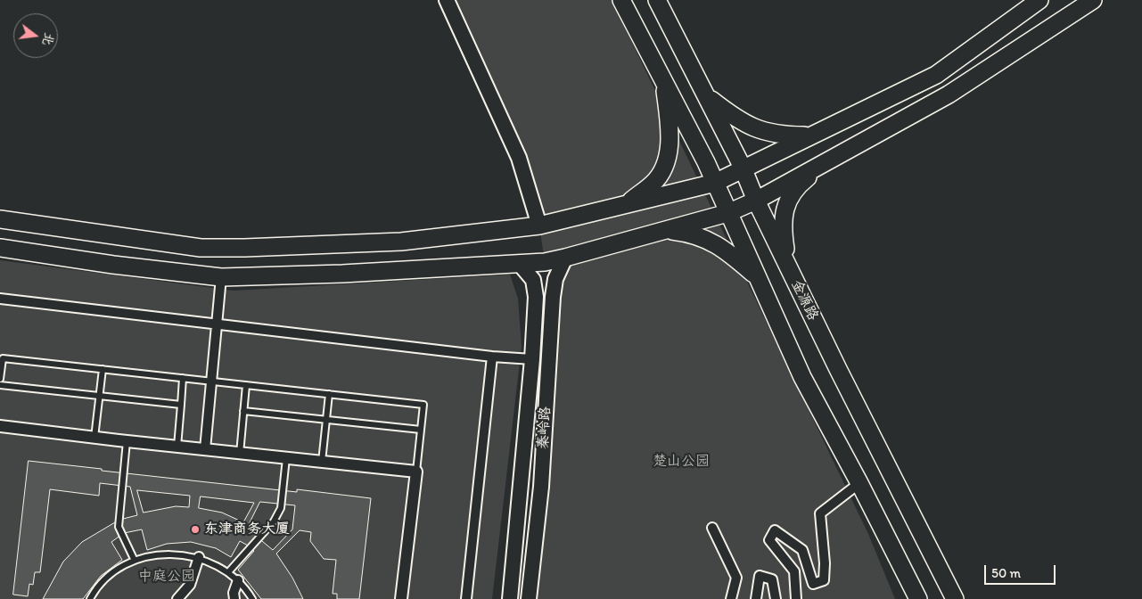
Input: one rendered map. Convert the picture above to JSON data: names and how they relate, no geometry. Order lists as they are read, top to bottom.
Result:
{
  "streets": {
    "main road": ["金源路"],
    "street": ["秦岭路"]
  },
  "parks": ["楚山公园", "中庭公园"],
  "places": ["东津商务大厦"],
  "scale_bar": "50 m",
  "north": "right"
}
